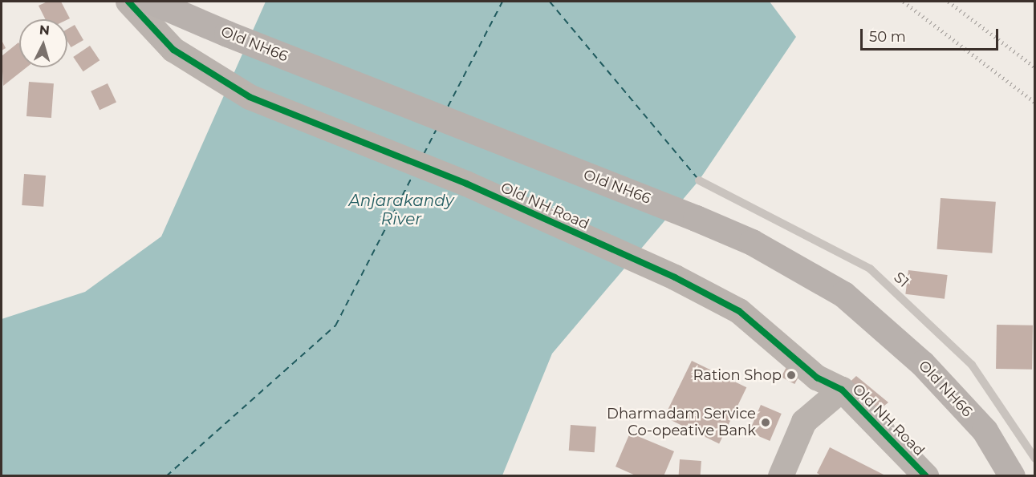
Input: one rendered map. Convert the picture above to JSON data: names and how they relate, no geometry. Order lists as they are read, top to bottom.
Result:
{
  "streets": {
    "main road": ["Old NH66"],
    "street": ["Old NH Road"],
    "lane": ["S1"]
  },
  "water": ["Anjarakandy River"],
  "places": ["Ration Shop", "Dharmadam Service Co-opeative Bank"],
  "scale_bar": "50 m",
  "north": "top"
}
